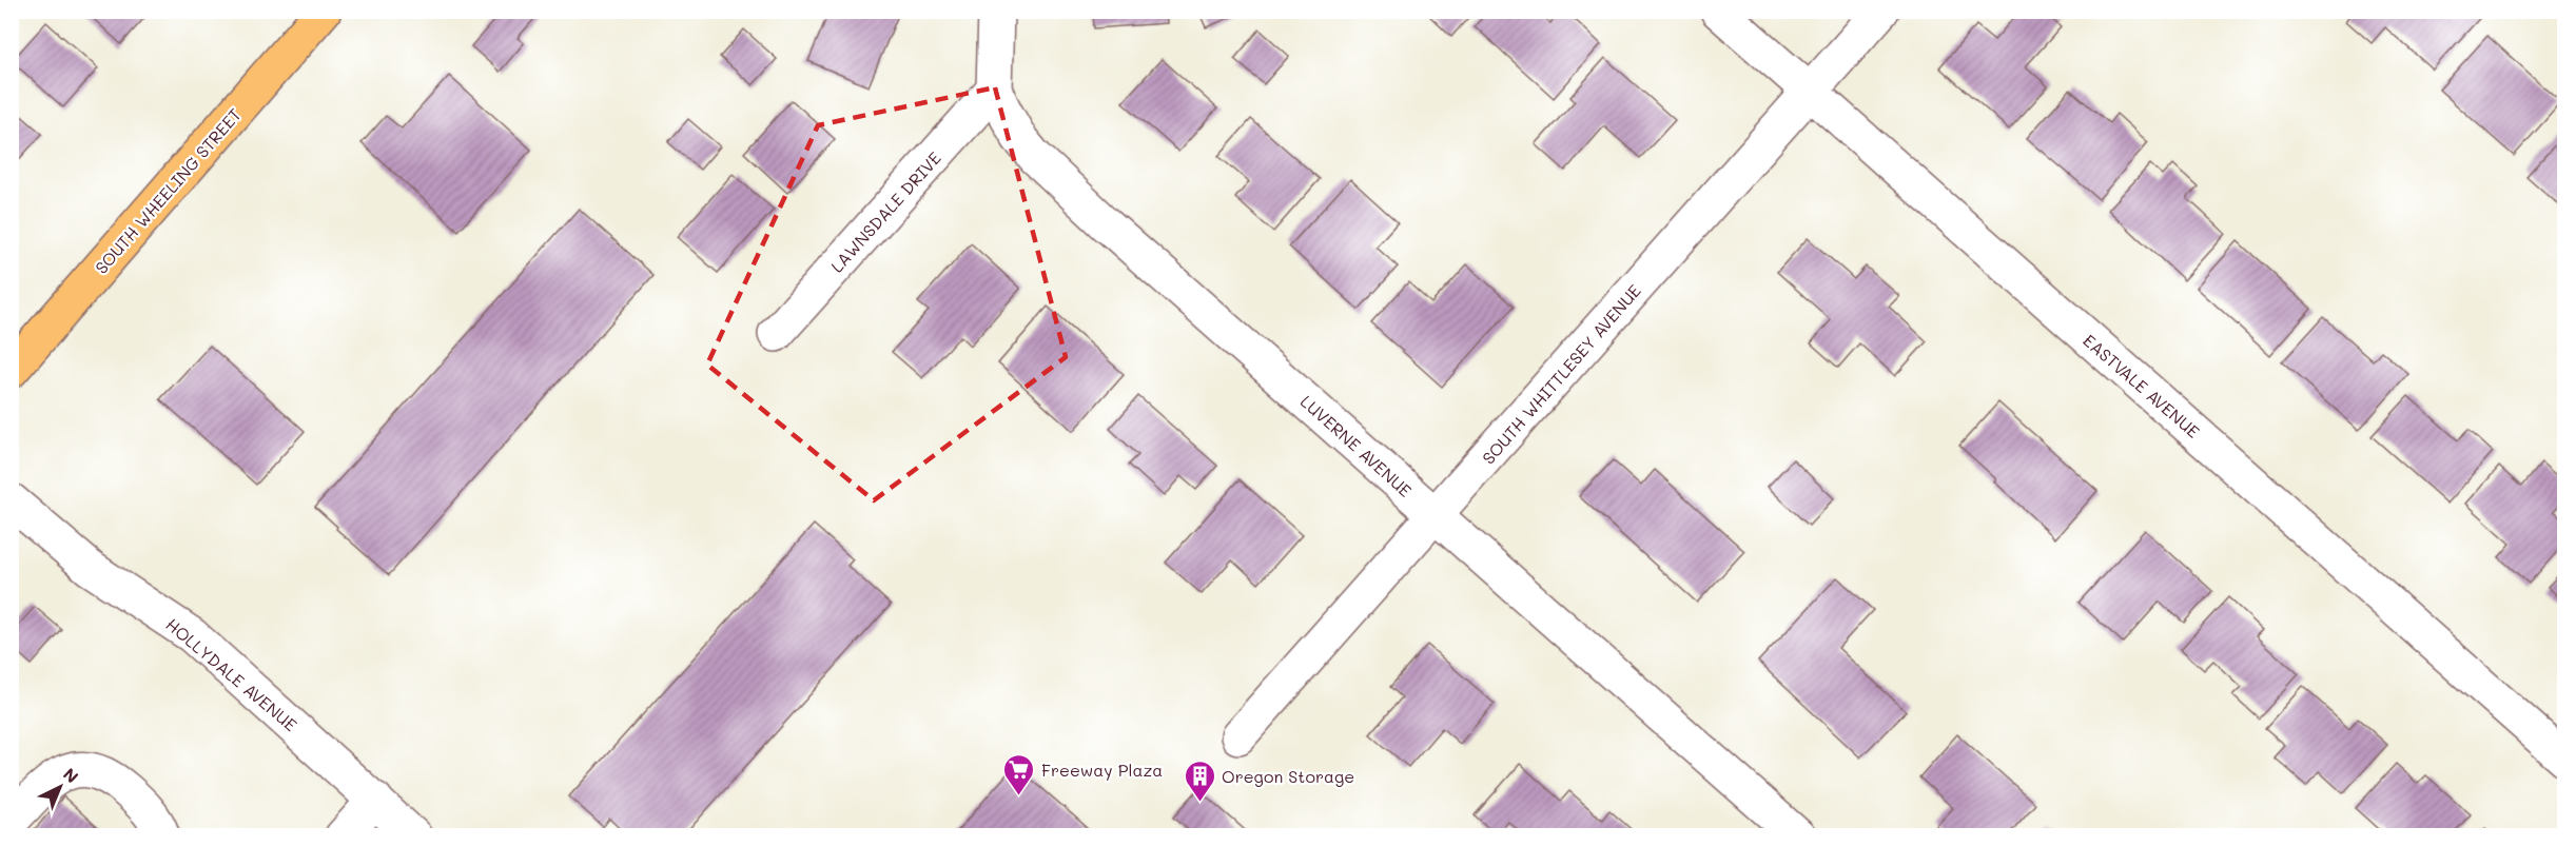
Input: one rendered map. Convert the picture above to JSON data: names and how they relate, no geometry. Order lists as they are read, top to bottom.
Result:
{
  "streets": {
    "main road": ["SOUTH WHEELING STREET"],
    "street": [
      "LAWNSDALE DRIVE",
      "SOUTH WHITTLESEY AVENUE",
      "EASTVALE AVENUE",
      "LUVERNE AVENUE",
      "HOLLYDALE AVENUE"
    ]
  },
  "crossings": [
    ["LAWNSDALE DRIVE", "LUVERNE AVENUE"],
    ["SOUTH WHITTLESEY AVENUE", "EASTVALE AVENUE"],
    ["SOUTH WHITTLESEY AVENUE", "LUVERNE AVENUE"]
  ],
  "places": {
    "supermarket": ["Freeway Plaza"],
    "building": ["Oregon Storage"]
  },
  "north": "top right"
}
